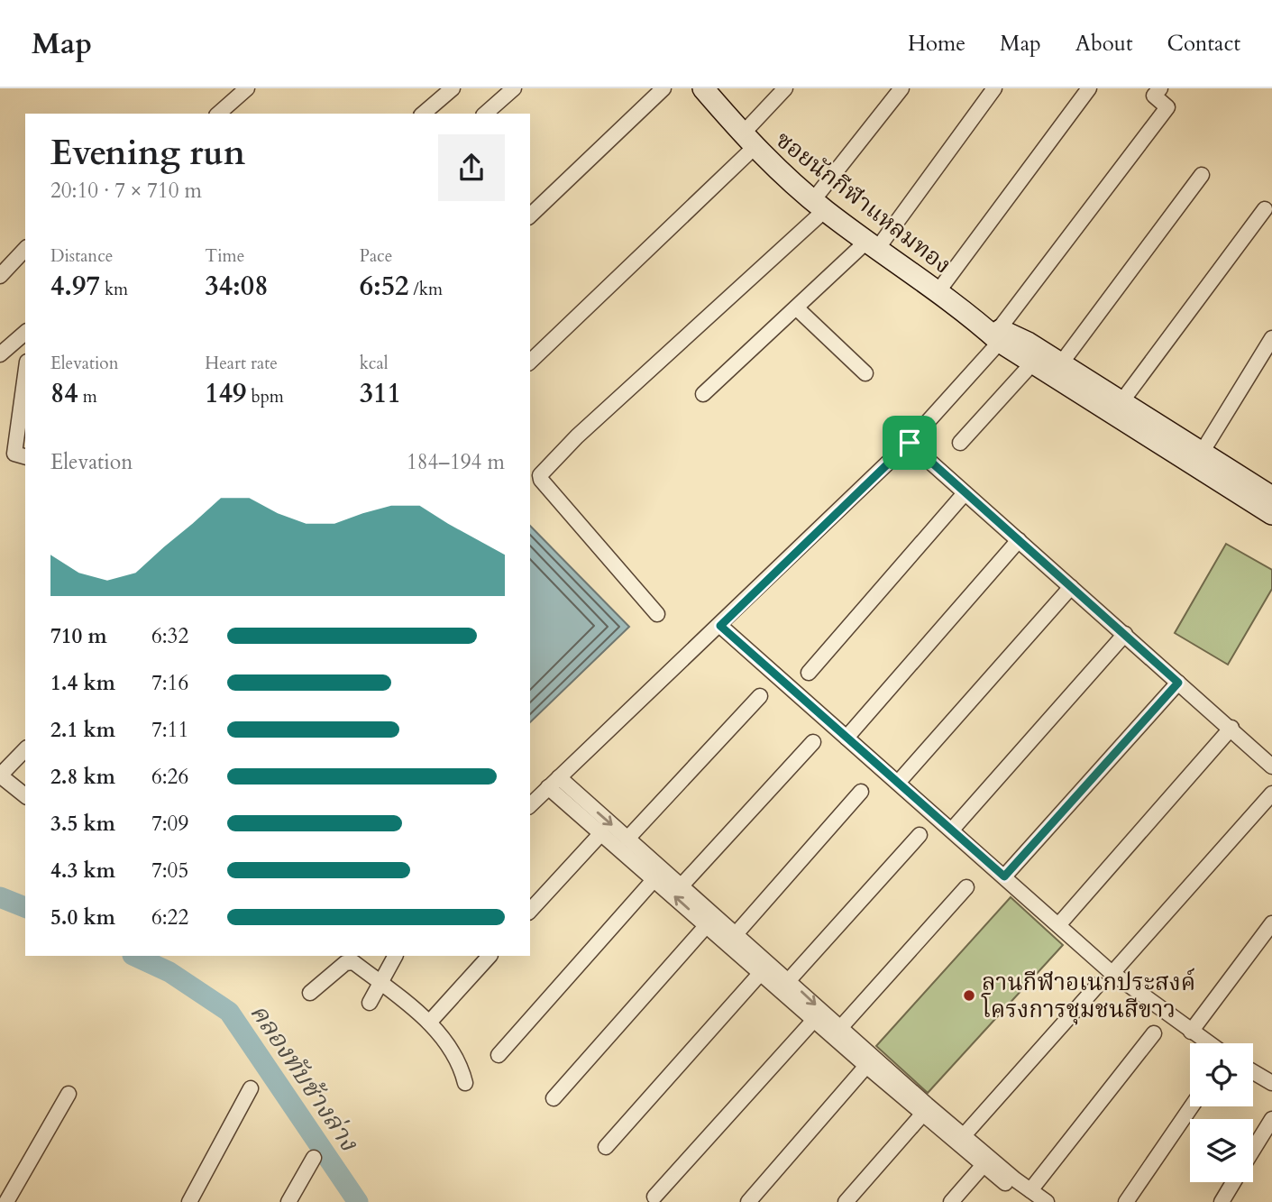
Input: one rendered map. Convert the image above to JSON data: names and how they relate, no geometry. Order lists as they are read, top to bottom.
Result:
{
  "streets": {
    "street": ["ซอยนักกีฬาแหลมทอง"]
  },
  "water": ["คลองทับช้างล่าง"],
  "places": ["ลานกีฬาอเนกประสงค์ โครงการชุมชนสีขาว"],
  "page": {
    "header": "Map",
    "nav": [
      "Home",
      "Map",
      "About",
      "Contact"
    ],
    "heading": ["Evening run", "20:10 · 7 × 710 m"],
    "stats": [
      ["Distance", "4.97 km"],
      ["Time", "34:08"],
      ["Pace", "6:52 /km"],
      ["Elevation", "84 m"],
      ["Heart rate", "149 bpm"],
      ["kcal", "311"]
    ],
    "chart": ["Elevation", "184–194 m"],
    "list": [
      {
        "name": "710 m",
        "note": "6:32"
      },
      {
        "name": "1.4 km",
        "note": "7:16"
      },
      {
        "name": "2.1 km",
        "note": "7:11"
      },
      {
        "name": "2.8 km",
        "note": "6:26"
      },
      {
        "name": "3.5 km",
        "note": "7:09"
      },
      {
        "name": "4.3 km",
        "note": "7:05"
      },
      {
        "name": "5.0 km",
        "note": "6:22"
      }
    ]
  }
}
